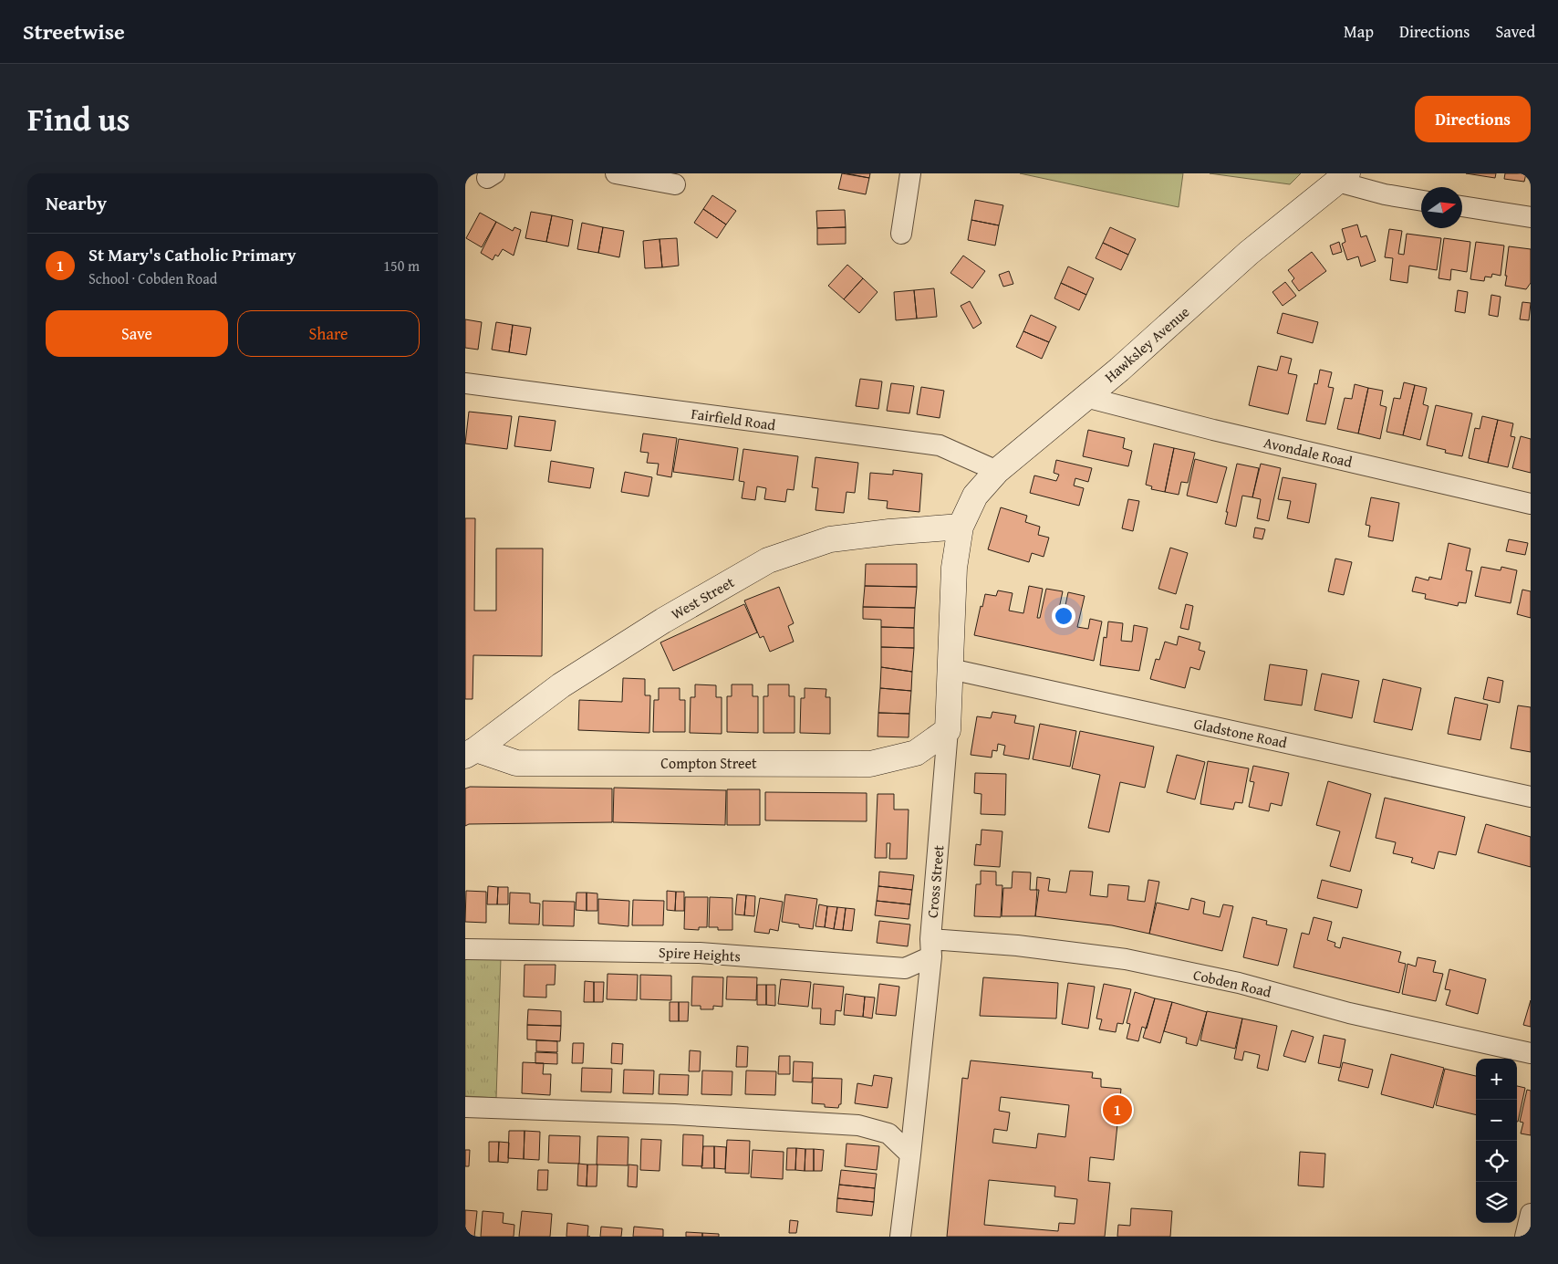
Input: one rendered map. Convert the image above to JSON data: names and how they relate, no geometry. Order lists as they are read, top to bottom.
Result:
{
  "streets": {
    "street": [
      "Hawksley Avenue",
      "Fairfield Road",
      "Avondale Road",
      "West Street",
      "Gladstone Road",
      "Compton Street",
      "Cross Street",
      "Spire Heights",
      "Cobden Road"
    ]
  },
  "crossings": [
    ["Hawksley Avenue", "Fairfield Road"],
    ["Hawksley Avenue", "Avondale Road"],
    ["Hawksley Avenue", "West Street"],
    ["Hawksley Avenue", "Cross Street"],
    ["West Street", "Compton Street"],
    ["West Street", "Cross Street"],
    ["Gladstone Road", "Cross Street"],
    ["Compton Street", "Cross Street"],
    ["Cross Street", "Spire Heights"],
    ["Cross Street", "Cobden Road"],
    ["Spire Heights", "Cobden Road"]
  ],
  "north": "right",
  "page": {
    "header": "Streetwise",
    "nav": ["Map", "Directions", "Saved"],
    "title": "Find us",
    "buttons": [
      "Directions",
      ["Save", "Share"]
    ],
    "heading": "Nearby",
    "list": [
      {
        "mark": "1",
        "name": "St Mary's Catholic Primary",
        "note": "School · Cobden Road",
        "value": "150 m"
      }
    ],
    "map_buttons": ["+", "−"],
    "pins": "1"
  }
}
